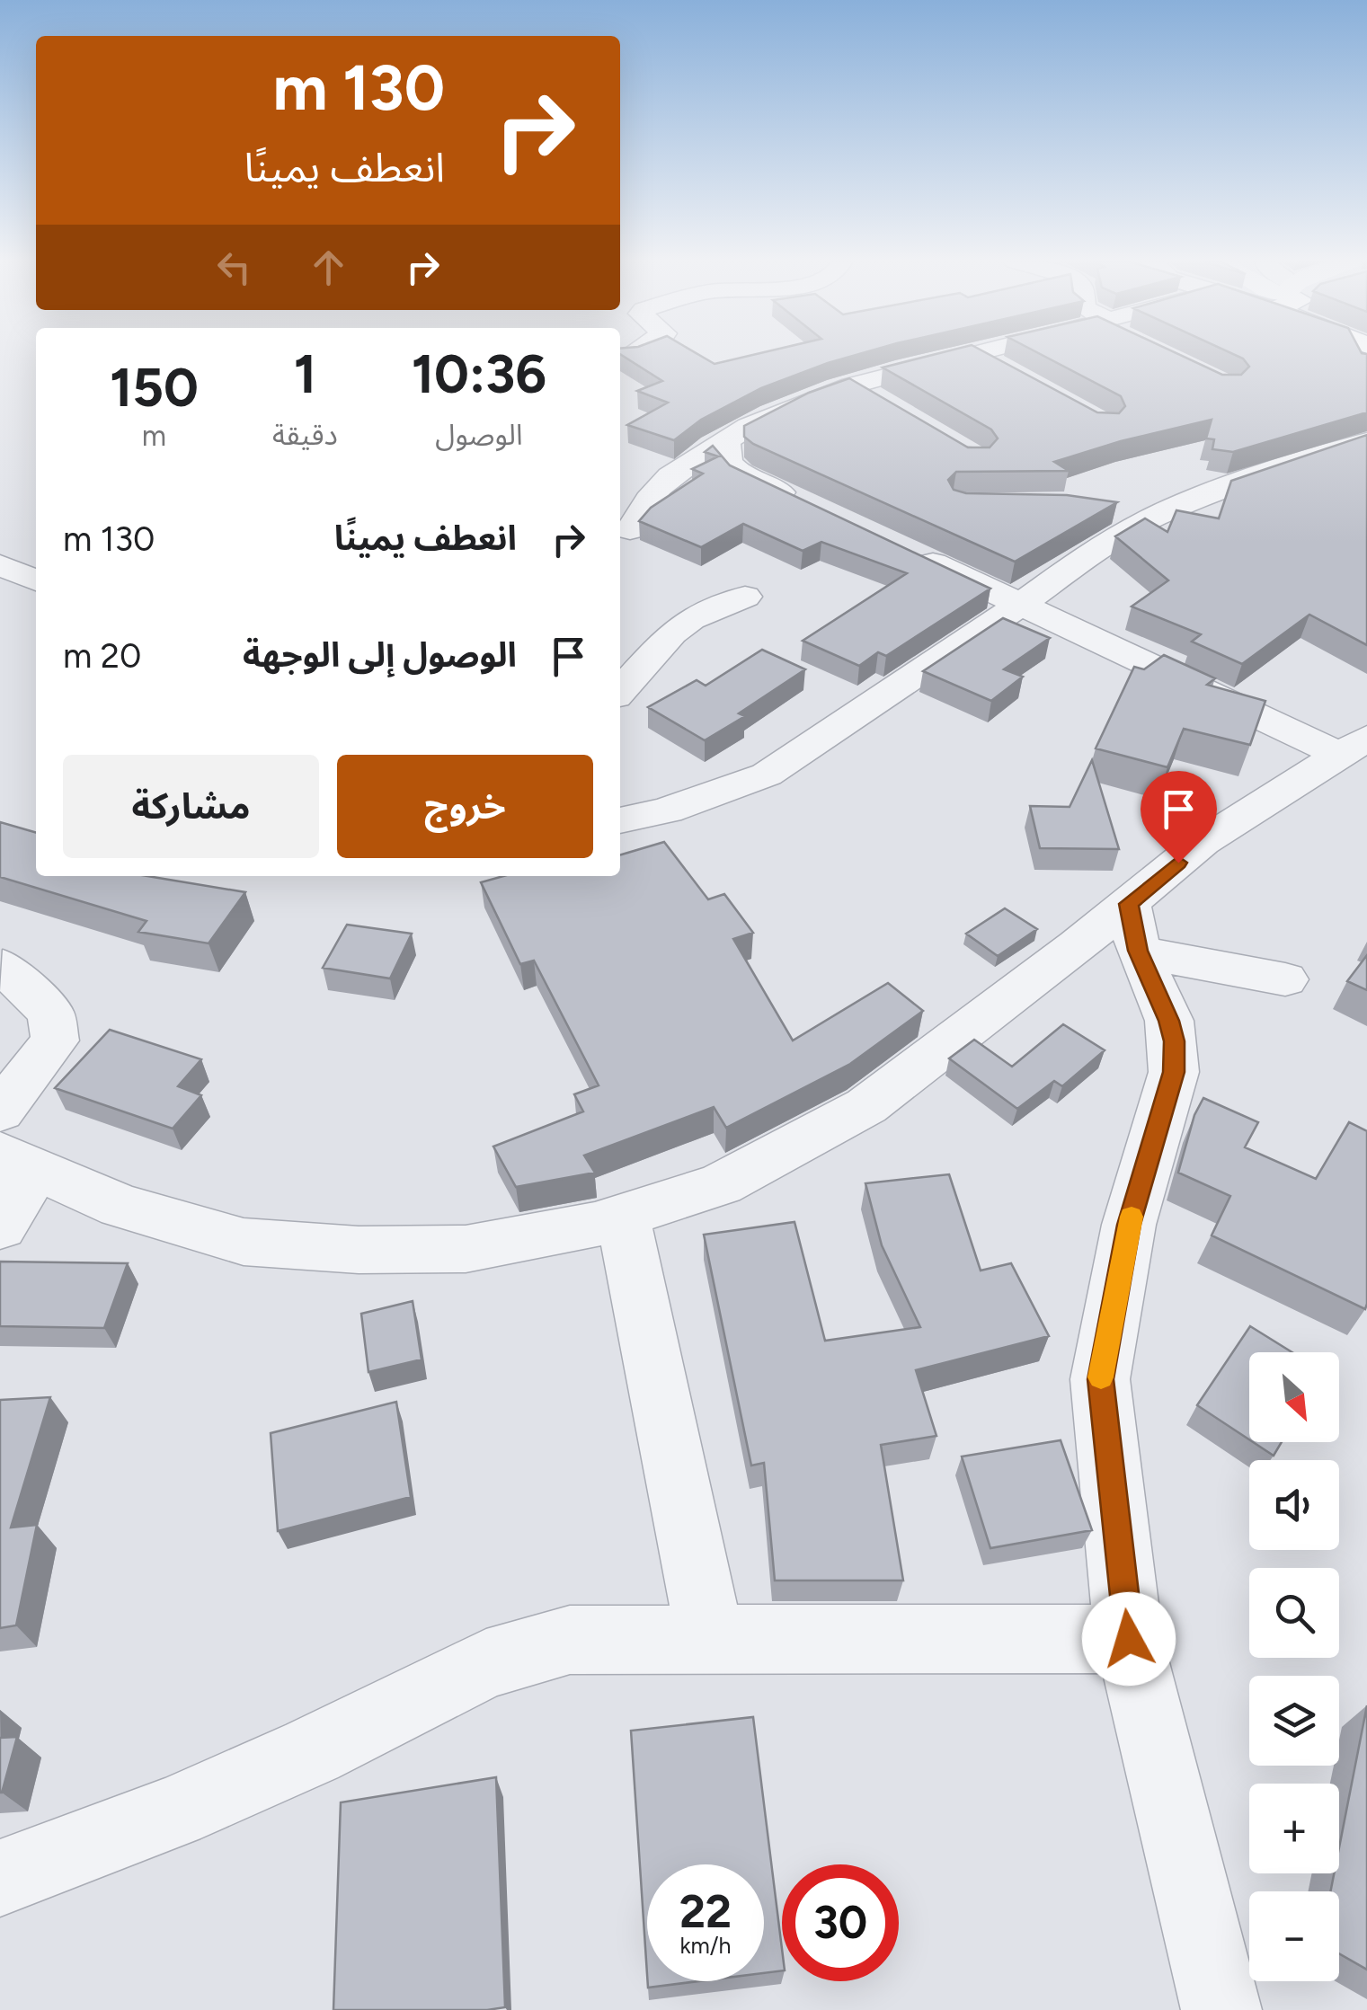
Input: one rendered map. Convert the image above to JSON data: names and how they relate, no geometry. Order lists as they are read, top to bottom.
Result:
{
  "north": "bottom right",
  "page": {
    "turn": ["130 m", "انعطف يمينًا"],
    "eta": [
      "10:36",
      "الوصول",
      "1",
      "دقيقة",
      "150",
      "m"
    ],
    "list": [
      {
        "name": "انعطف يمينًا",
        "value": "130 m"
      },
      {
        "name": "الوصول إلى الوجهة",
        "value": "20 m"
      }
    ],
    "buttons": ["خروج", "مشاركة"],
    "map_buttons": ["+", "−"],
    "speed": "22 km/h",
    "limit": "30"
  }
}
